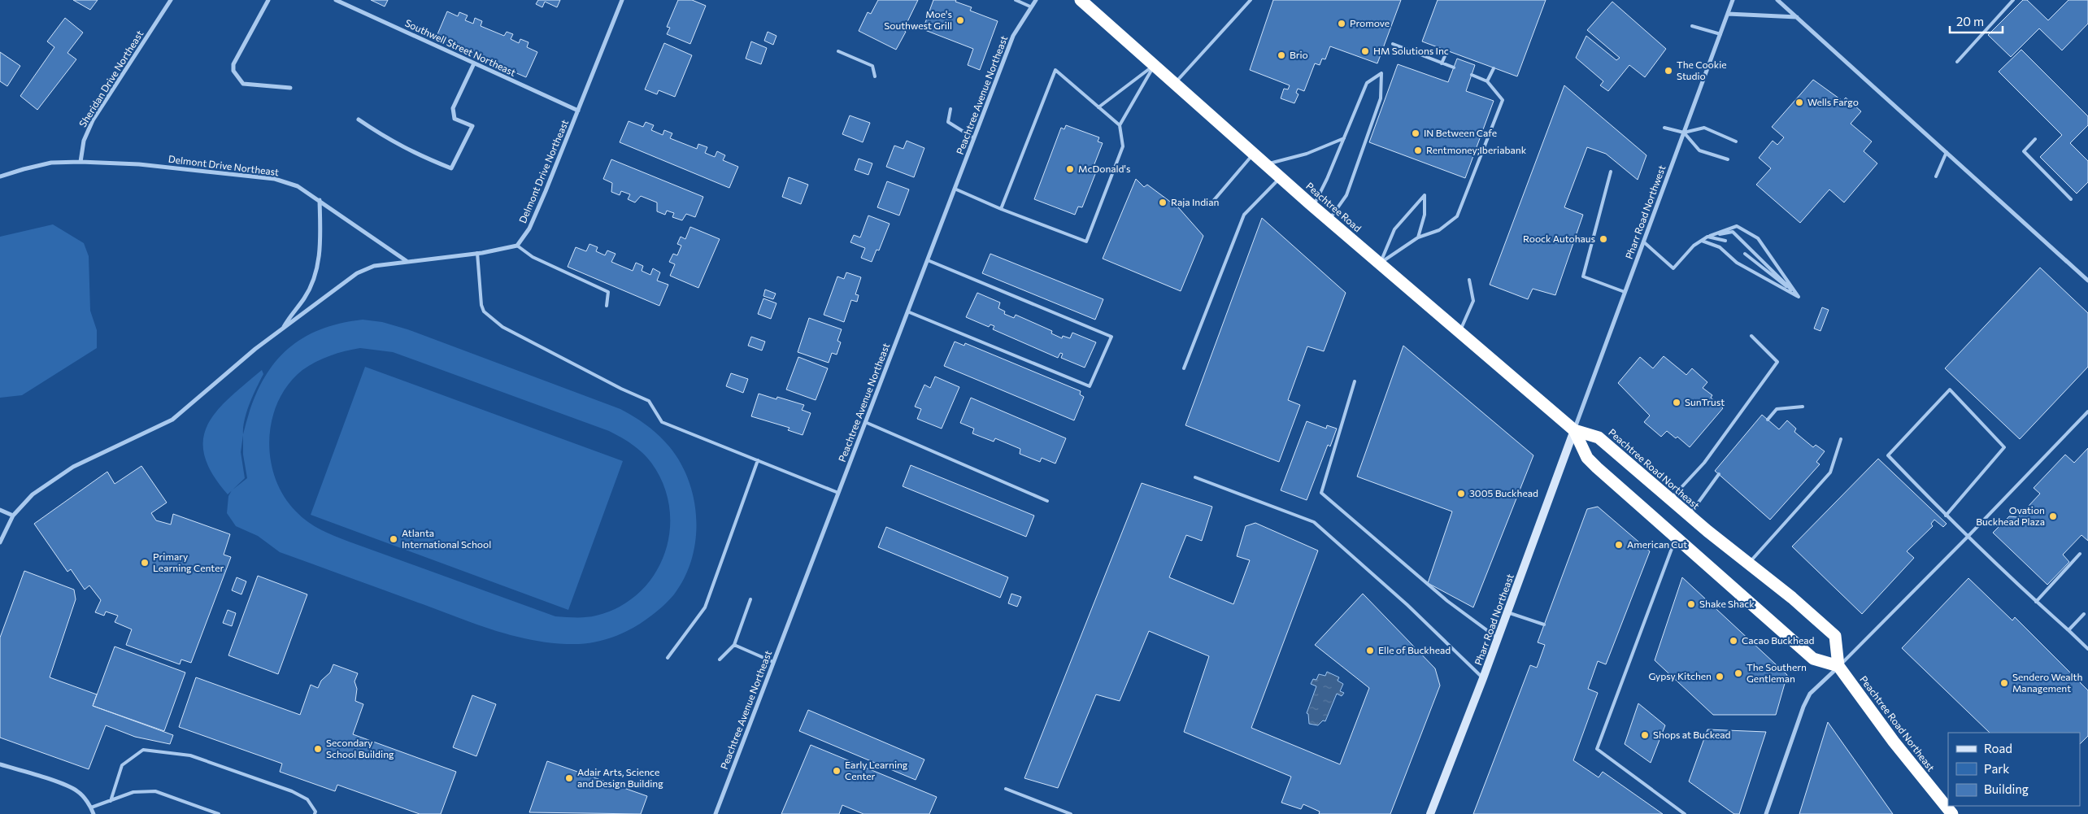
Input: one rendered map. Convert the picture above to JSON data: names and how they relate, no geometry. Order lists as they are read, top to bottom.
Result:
{
  "streets": {
    "highway": ["Peachtree Road", "Peachtree Road Northeast"],
    "street": [
      "Southwell Street Northeast",
      "Sheridan Drive Northeast",
      "Peachtree Avenue Northeast",
      "Delmont Drive Northeast",
      "Pharr Road Northwest",
      "Pharr Road Northeast"
    ]
  },
  "crossings": [
    ["Southwell Street Northeast", "Delmont Drive Northeast"],
    ["Sheridan Drive Northeast", "Delmont Drive Northeast"],
    ["Peachtree Road", "Pharr Road Northwest"],
    ["Peachtree Road", "Peachtree Road Northeast"],
    ["Peachtree Road", "Pharr Road Northeast"],
    ["Pharr Road Northwest", "Peachtree Road Northeast"],
    ["Pharr Road Northwest", "Pharr Road Northeast"],
    ["Peachtree Road Northeast", "Pharr Road Northeast"]
  ],
  "places": [
    "Moe's Southwest Grill",
    "Promove",
    "HM Solutions Inc",
    "Brio",
    "The Cookie Studio",
    "Wells Fargo",
    "IN Between Cafe",
    "Rentmoney;Iberiabank",
    "McDonald's",
    "Raja Indian",
    "Roock Autohaus",
    "SunTrust",
    "3005 Buckhead",
    "Ovation Buckhead Plaza",
    "Atlanta International School",
    "American Cut",
    "Primary Learning Center",
    "Shake Shack",
    "Cacao Buckhead",
    "Elle of Buckhead",
    "The Southern Gentleman",
    "Gypsy Kitchen",
    "Sendero Wealth Management",
    "Shops at Buckead",
    "Secondary School Building",
    "Early Learning Center",
    "Adair Arts, Science and Design Building"
  ],
  "legend": ["Road", "Park", "Building"],
  "scale_bar": "20 m"
}
